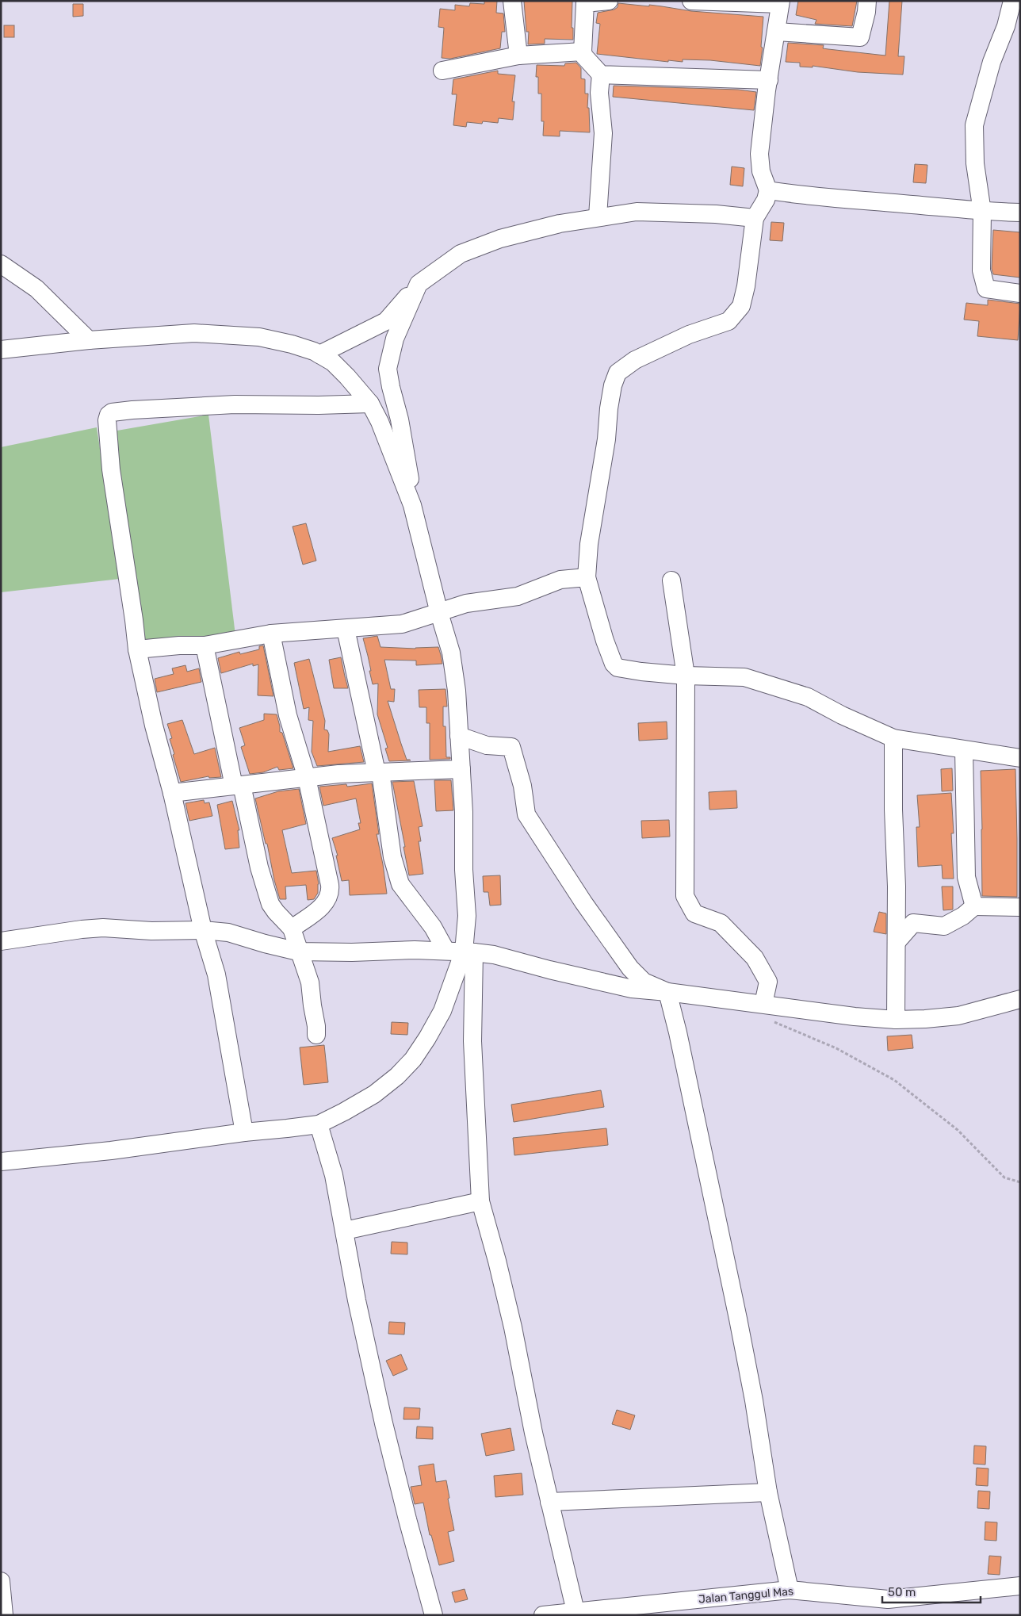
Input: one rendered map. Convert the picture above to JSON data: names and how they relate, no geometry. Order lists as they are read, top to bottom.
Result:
{
  "streets": {
    "street": ["Jalan Tanggul Mas"]
  },
  "scale_bar": "50 m"
}
